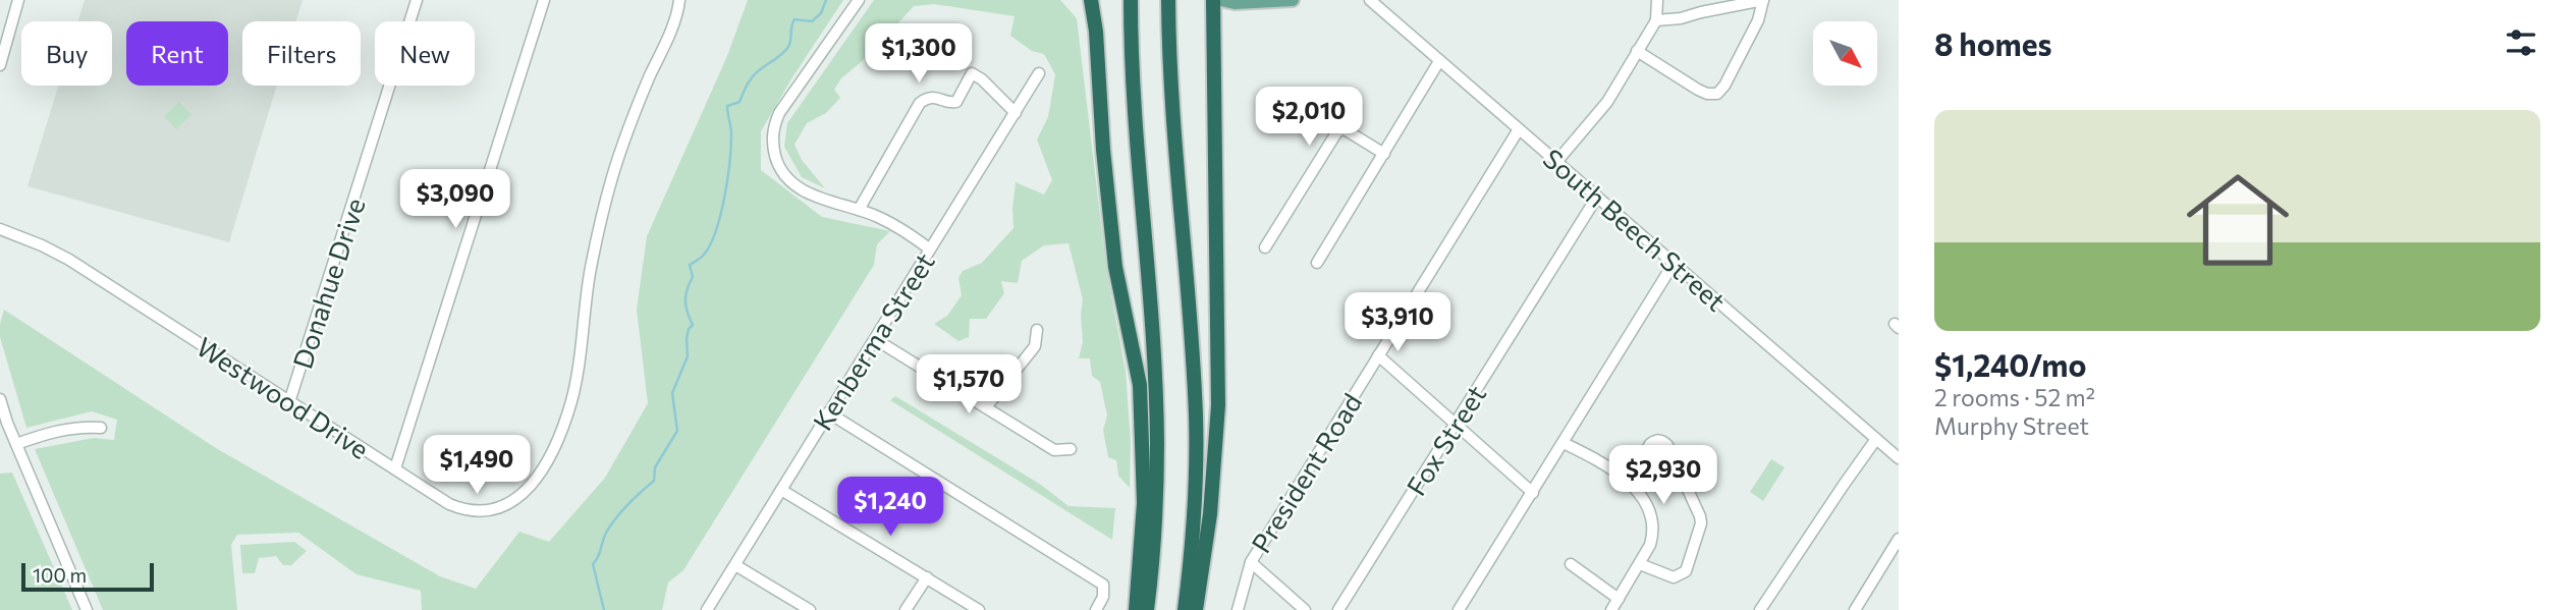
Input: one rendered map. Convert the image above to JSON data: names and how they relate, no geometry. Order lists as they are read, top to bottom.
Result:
{
  "streets": {
    "street": [
      "South Beech Street",
      "Donahue Drive",
      "Kenberma Street",
      "Westwood Drive",
      "Fox Street",
      "President Road"
    ]
  },
  "crossings": [
    ["South Beech Street", "Fox Street"],
    ["South Beech Street", "President Road"],
    ["Donahue Drive", "Westwood Drive"]
  ],
  "scale_bar": "100 m",
  "north": "bottom right",
  "page": {
    "heading": "8 homes",
    "chip": [
      "Buy",
      "Rent",
      "Filters",
      "New"
    ],
    "price": [
      "$1,300",
      "$2,010",
      "$3,090",
      "$3,910",
      "$1,570",
      "$1,490",
      "$2,930",
      "$1,240"
    ],
    "list": [
      {
        "name": "$1,240/mo",
        "note": "2 rooms · 52 m² · Murphy Street"
      }
    ],
    "scale": "100 m"
  }
}
